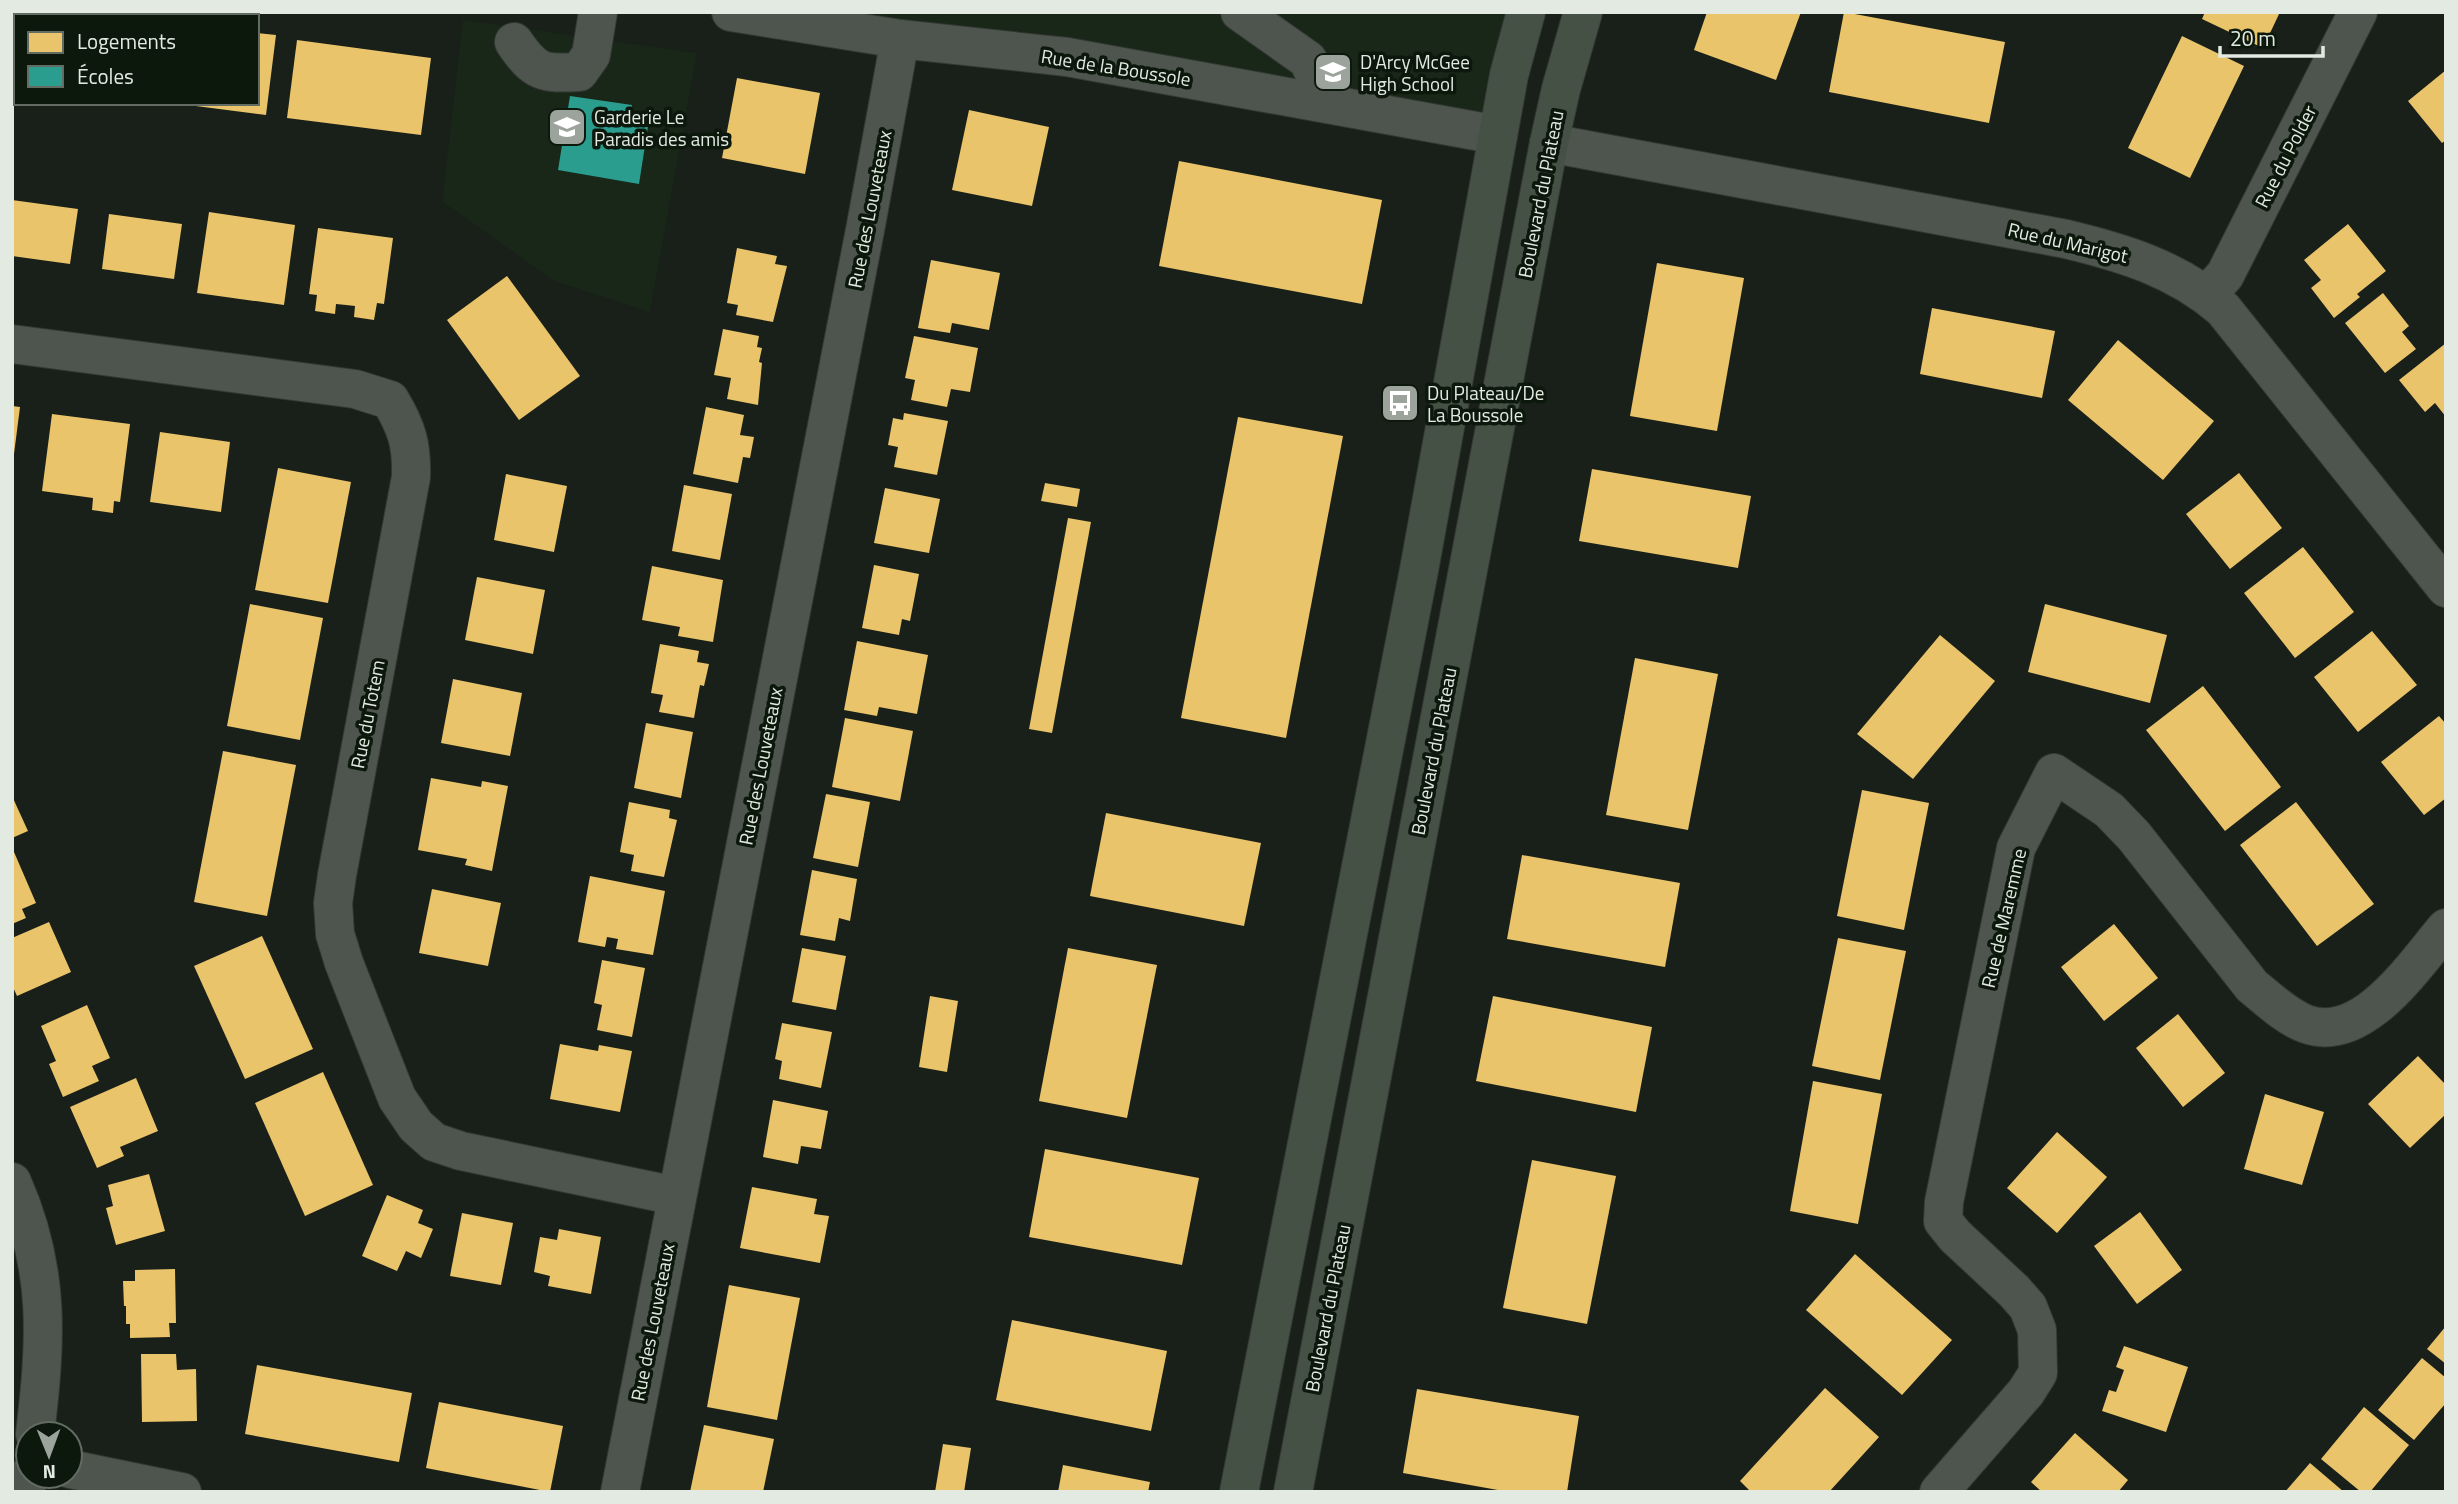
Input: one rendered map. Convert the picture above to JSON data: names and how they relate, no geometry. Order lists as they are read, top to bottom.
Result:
{
  "streets": {
    "main road": ["Boulevard du Plateau"],
    "street": [
      "Rue de la Boussole",
      "Rue du Polder",
      "Rue des Louveteaux",
      "Rue du Marigot",
      "Rue du Totem",
      "Rue de Maremme"
    ]
  },
  "crossings": [
    ["Rue de la Boussole", "Rue des Louveteaux"],
    ["Rue du Polder", "Rue du Marigot"],
    ["Boulevard du Plateau", "Rue du Marigot"],
    ["Rue des Louveteaux", "Rue du Totem"]
  ],
  "places": {
    "school or university": ["D'Arcy McGee High School", "Garderie Le Paradis des amis"],
    "bus stop": ["Du Plateau/De La Boussole"]
  },
  "legend": ["Logements", "Écoles"],
  "scale_bar": "20 m",
  "north": "bottom"
}
